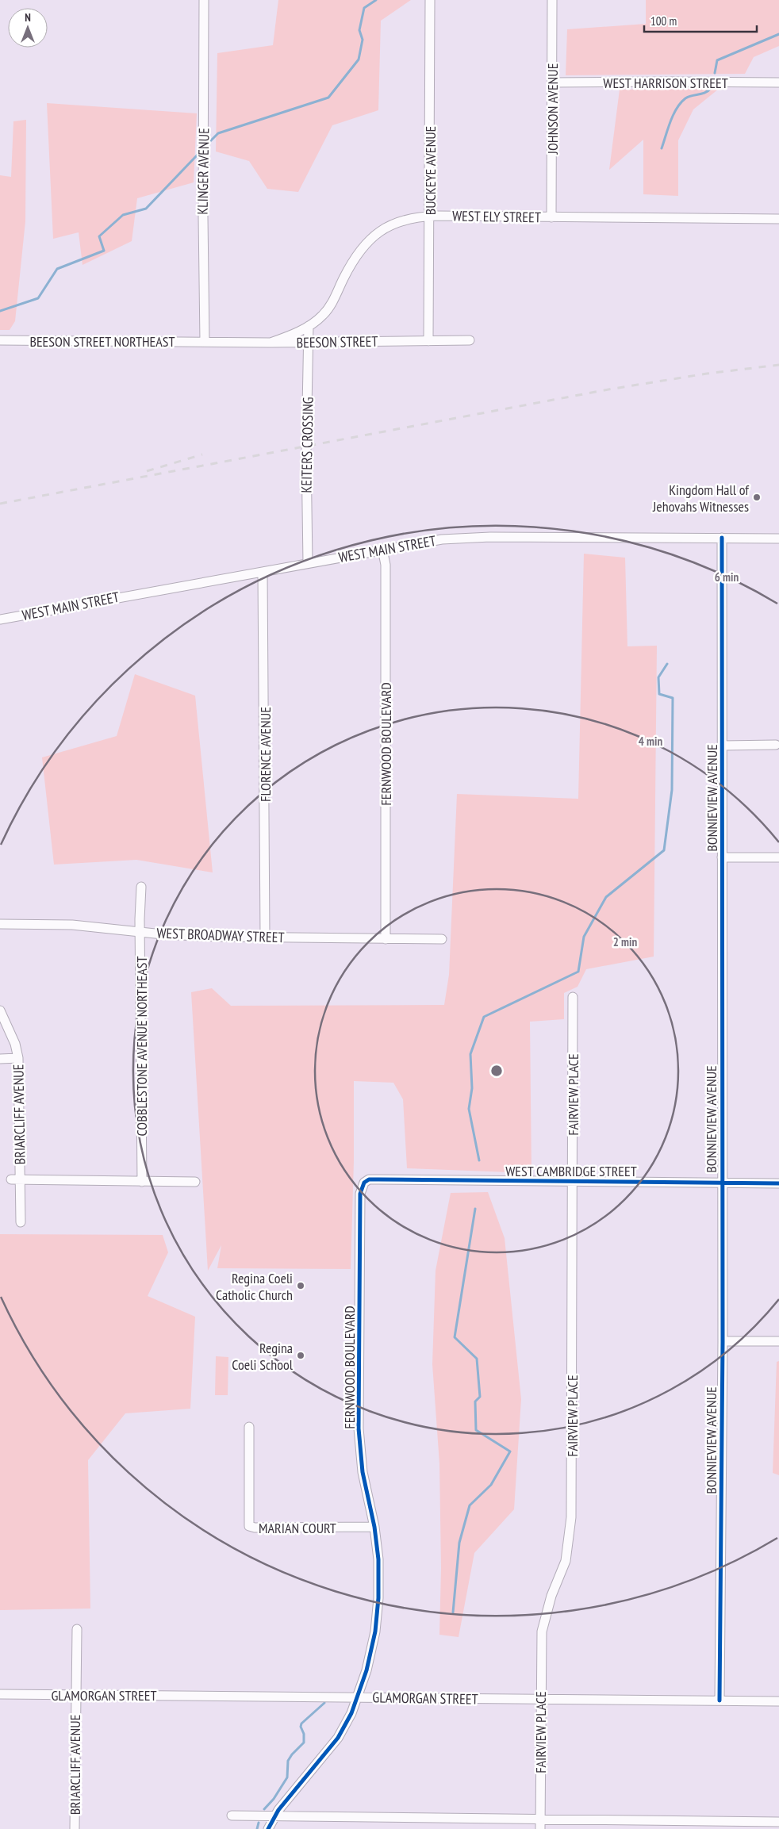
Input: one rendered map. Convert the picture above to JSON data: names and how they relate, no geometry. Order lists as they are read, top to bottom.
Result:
{
  "streets": {
    "street": [
      "WEST HARRISON STREET",
      "JOHNSON AVENUE",
      "BUCKEYE AVENUE",
      "KLINGER AVENUE",
      "WEST ELY STREET",
      "BEESON STREET NORTHEAST",
      "BEESON STREET",
      "KEITERS CROSSING",
      "WEST MAIN STREET",
      "FERNWOOD BOULEVARD",
      "FLORENCE AVENUE",
      "BONNIEVIEW AVENUE",
      "WEST BROADWAY STREET",
      "COBBLESTONE AVENUE NORTHEAST",
      "FAIRVIEW PLACE",
      "BRIARCLIFF AVENUE",
      "WEST CAMBRIDGE STREET",
      "MARIAN COURT",
      "GLAMORGAN STREET"
    ]
  },
  "crossings": [
    ["WEST HARRISON STREET", "JOHNSON AVENUE"],
    ["JOHNSON AVENUE", "WEST ELY STREET"],
    ["BUCKEYE AVENUE", "WEST ELY STREET"],
    ["BUCKEYE AVENUE", "BEESON STREET"],
    ["KLINGER AVENUE", "BEESON STREET NORTHEAST"],
    ["KLINGER AVENUE", "BEESON STREET"],
    ["WEST ELY STREET", "BEESON STREET"],
    ["WEST ELY STREET", "KEITERS CROSSING"],
    ["BEESON STREET NORTHEAST", "BEESON STREET"],
    ["BEESON STREET", "KEITERS CROSSING"],
    ["KEITERS CROSSING", "WEST MAIN STREET"],
    ["WEST MAIN STREET", "FERNWOOD BOULEVARD"],
    ["WEST MAIN STREET", "FLORENCE AVENUE"],
    ["WEST MAIN STREET", "BONNIEVIEW AVENUE"],
    ["FERNWOOD BOULEVARD", "WEST BROADWAY STREET"],
    ["FERNWOOD BOULEVARD", "WEST CAMBRIDGE STREET"],
    ["FERNWOOD BOULEVARD", "MARIAN COURT"],
    ["FERNWOOD BOULEVARD", "GLAMORGAN STREET"],
    ["FLORENCE AVENUE", "WEST BROADWAY STREET"],
    ["BONNIEVIEW AVENUE", "WEST CAMBRIDGE STREET"],
    ["BONNIEVIEW AVENUE", "GLAMORGAN STREET"],
    ["WEST BROADWAY STREET", "COBBLESTONE AVENUE NORTHEAST"],
    ["FAIRVIEW PLACE", "WEST CAMBRIDGE STREET"],
    ["FAIRVIEW PLACE", "GLAMORGAN STREET"],
    ["BRIARCLIFF AVENUE", "GLAMORGAN STREET"]
  ],
  "places": ["Kingdom Hall of Jehovahs Witnesses", "Regina Coeli Catholic Church", "Regina Coeli School"],
  "scale_bar": "100 m",
  "north": "top",
  "rings": ["6 min", "4 min", "2 min"]
}
